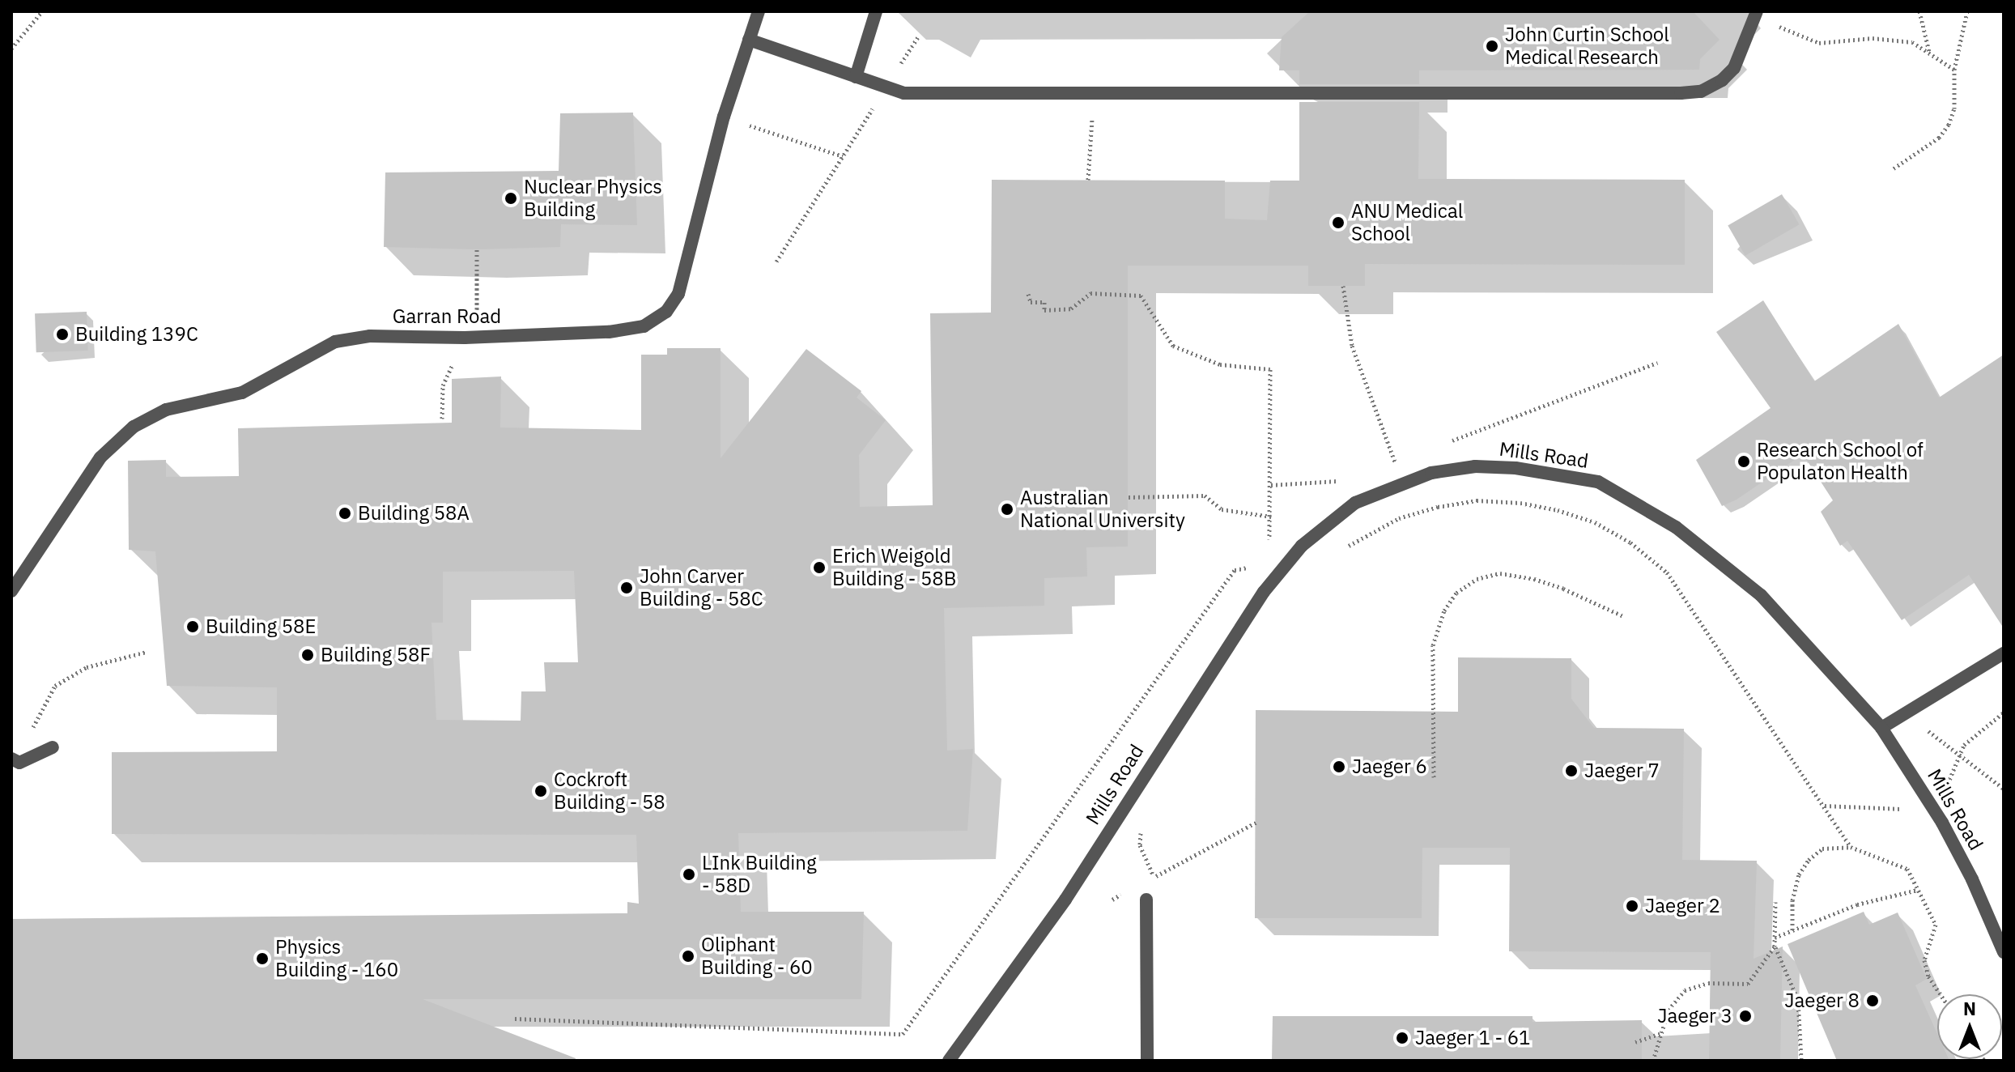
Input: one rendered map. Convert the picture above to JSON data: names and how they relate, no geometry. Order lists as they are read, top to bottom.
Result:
{
  "streets": {
    "street": ["Garran Road", "Mills Road"]
  },
  "places": [
    "John Curtin School Medical Research",
    "Nuclear Physics Building",
    "ANU Medical School",
    "Building 139C",
    "Research School of Populaton Health",
    "Australian National University",
    "Building 58A",
    "Erich Weigold Building - 58B",
    "John Carver Building - 58C",
    "Building 58E",
    "Building 58F",
    "Jaeger 6",
    "Jaeger 7",
    "Cockroft Building - 58",
    "LInk Building - 58D",
    "Jaeger 2",
    "Oliphant Building - 60",
    "Physics Building - 160",
    "Jaeger 8",
    "Jaeger 3",
    "Jaeger 1 - 61"
  ],
  "north": "top"
}
